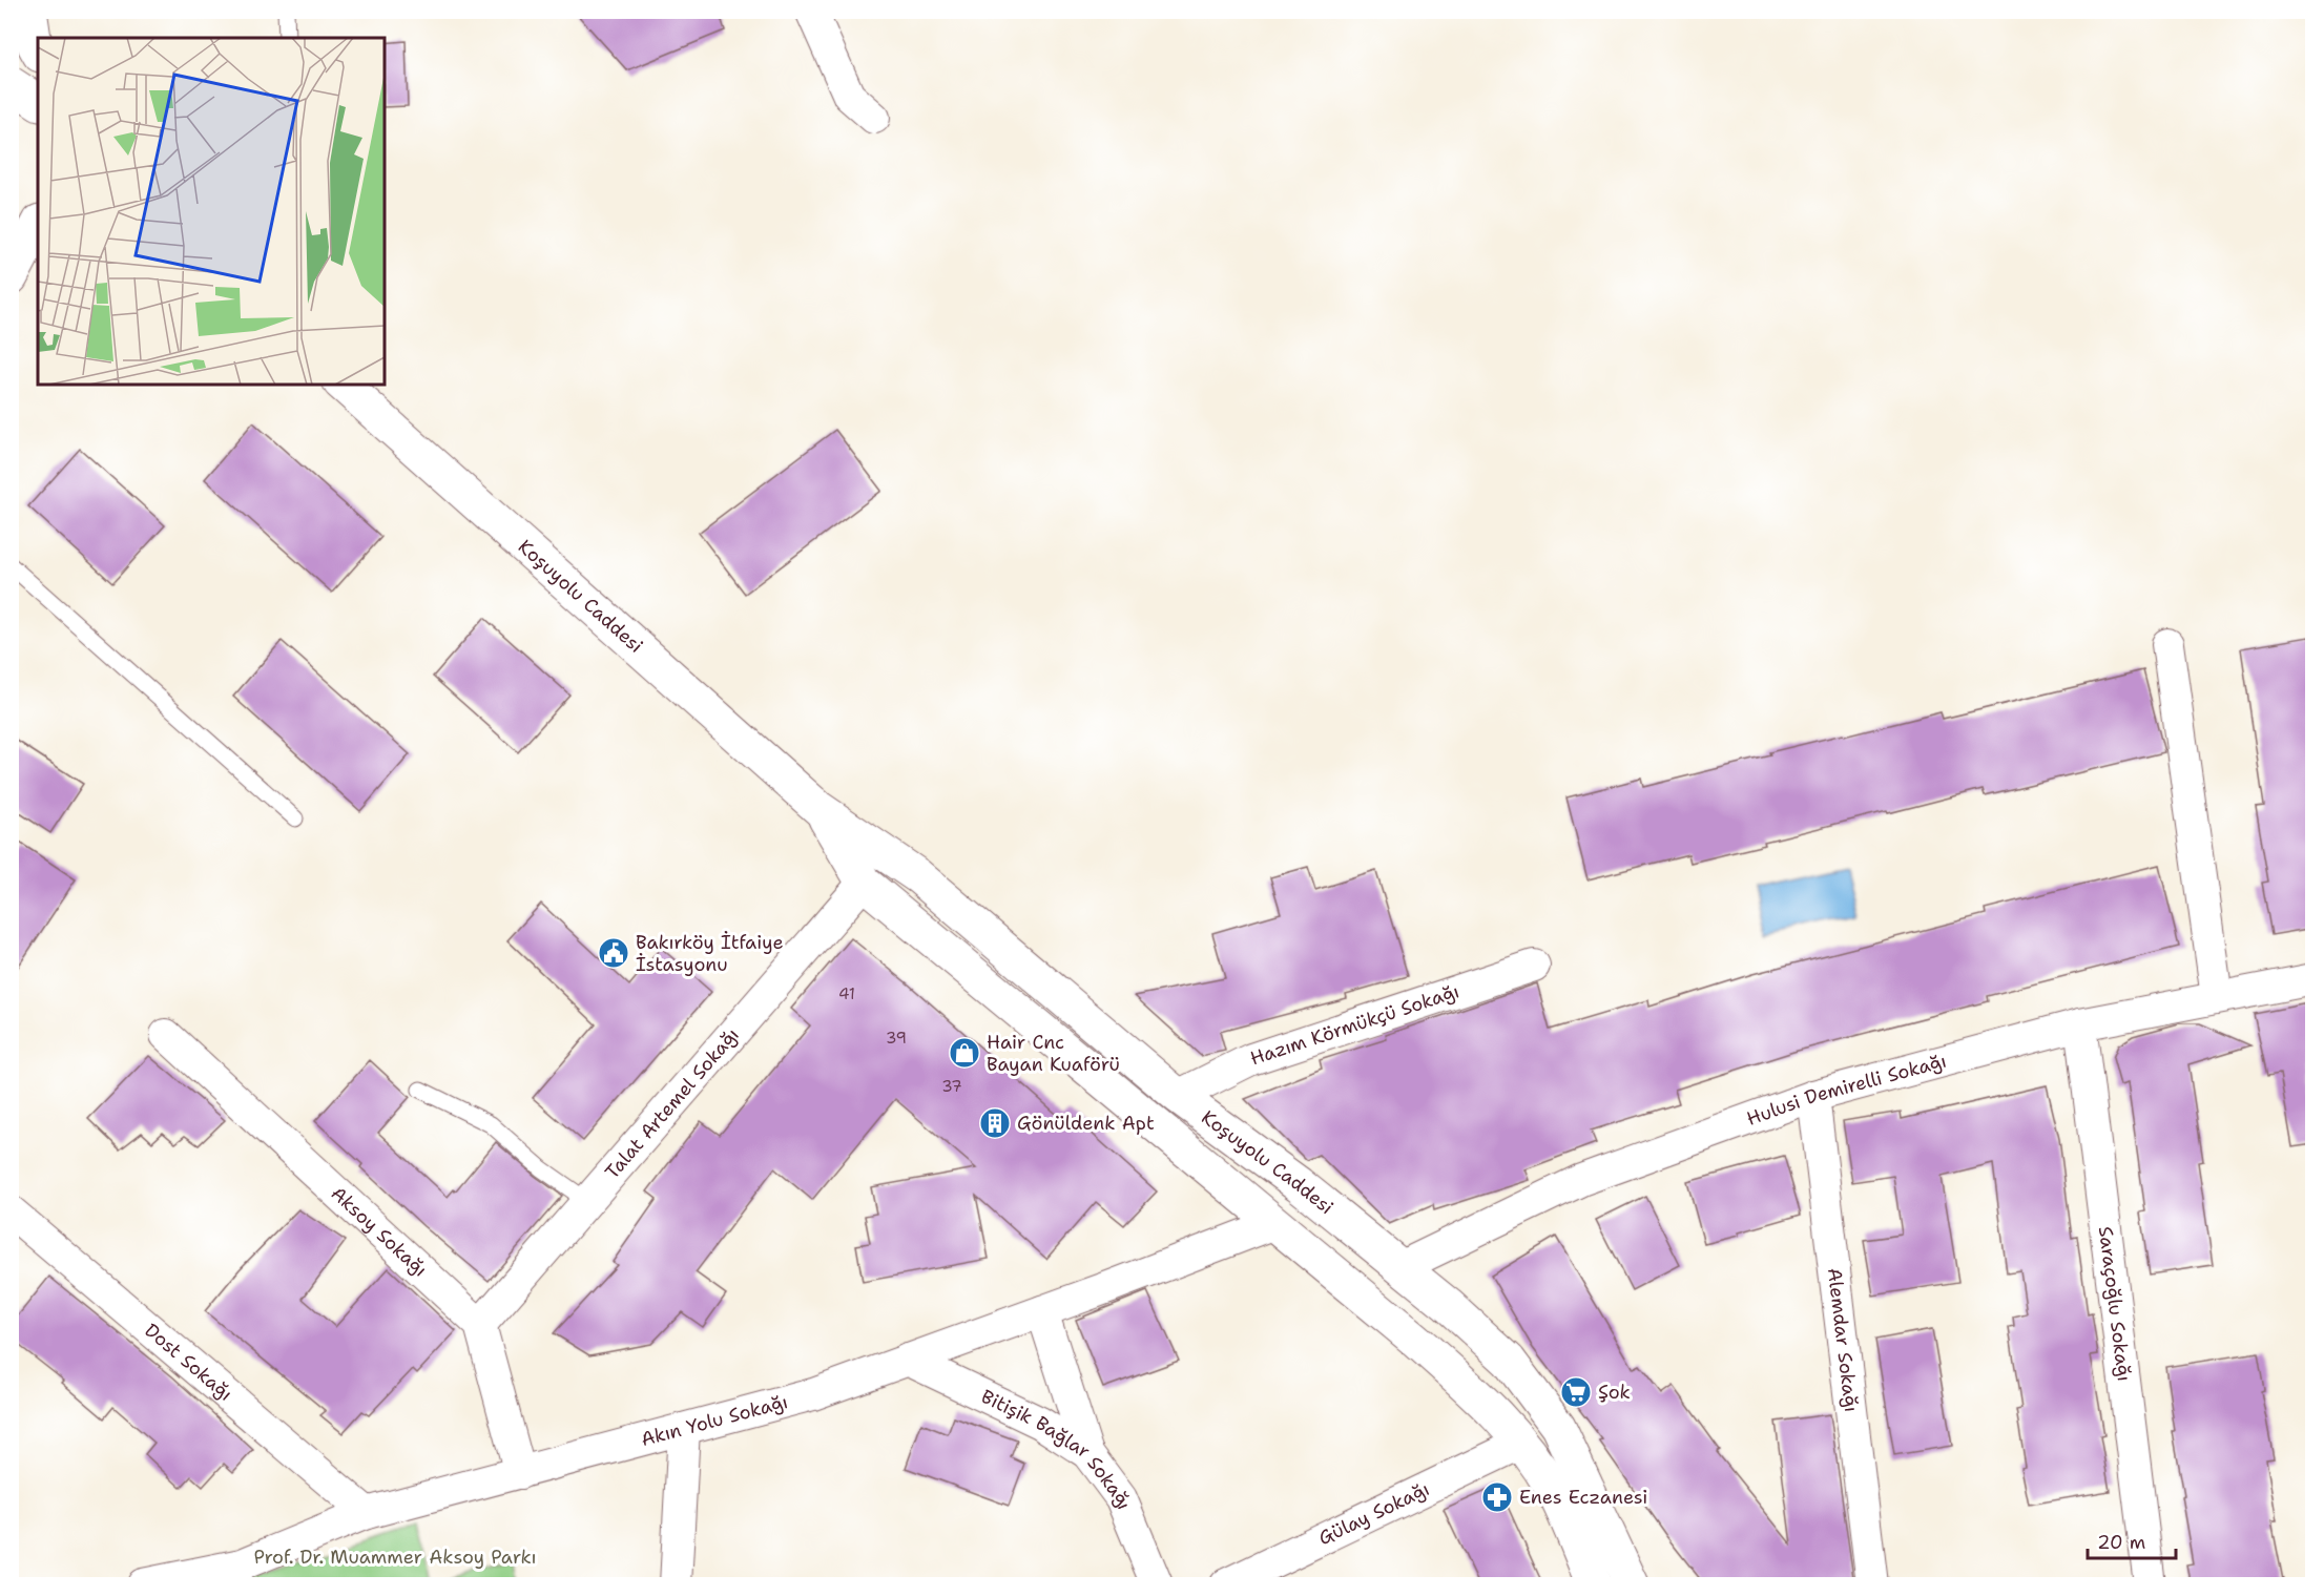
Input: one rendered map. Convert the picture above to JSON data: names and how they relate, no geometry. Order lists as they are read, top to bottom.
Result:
{
  "streets": {
    "street": [
      "Koşuyolu Caddesi",
      "Hazım Körmükçü Sokağı",
      "Hulusi Demirelli Sokağı",
      "Talat Artemel Sokağı",
      "Aksoy Sokağı",
      "Saraçoğlu Sokağı",
      "Alemdar Sokağı",
      "Dost Sokağı",
      "Akın Yolu Sokağı",
      "Bitişik Bağlar Sokağı",
      "Gülay Sokağı"
    ]
  },
  "crossings": [
    ["Koşuyolu Caddesi", "Hazım Körmükçü Sokağı"],
    ["Koşuyolu Caddesi", "Hulusi Demirelli Sokağı"],
    ["Koşuyolu Caddesi", "Talat Artemel Sokağı"],
    ["Koşuyolu Caddesi", "Akın Yolu Sokağı"],
    ["Koşuyolu Caddesi", "Gülay Sokağı"],
    ["Hulusi Demirelli Sokağı", "Saraçoğlu Sokağı"],
    ["Hulusi Demirelli Sokağı", "Alemdar Sokağı"],
    ["Talat Artemel Sokağı", "Aksoy Sokağı"],
    ["Dost Sokağı", "Akın Yolu Sokağı"],
    ["Akın Yolu Sokağı", "Bitişik Bağlar Sokağı"]
  ],
  "parks": ["Prof. Dr. Muammer Aksoy Parkı"],
  "places": {
    "public building": ["Bakırköy İtfaiye İstasyonu"],
    "shop": ["Hair Cnc Bayan Kuaförü"],
    "building": ["Gönüldenk Apt"],
    "supermarket": ["Şok"],
    "pharmacy": ["Enes Eczanesi"]
  },
  "house_numbers": ["41", "39", "37"],
  "scale_bar": "20 m"
}
